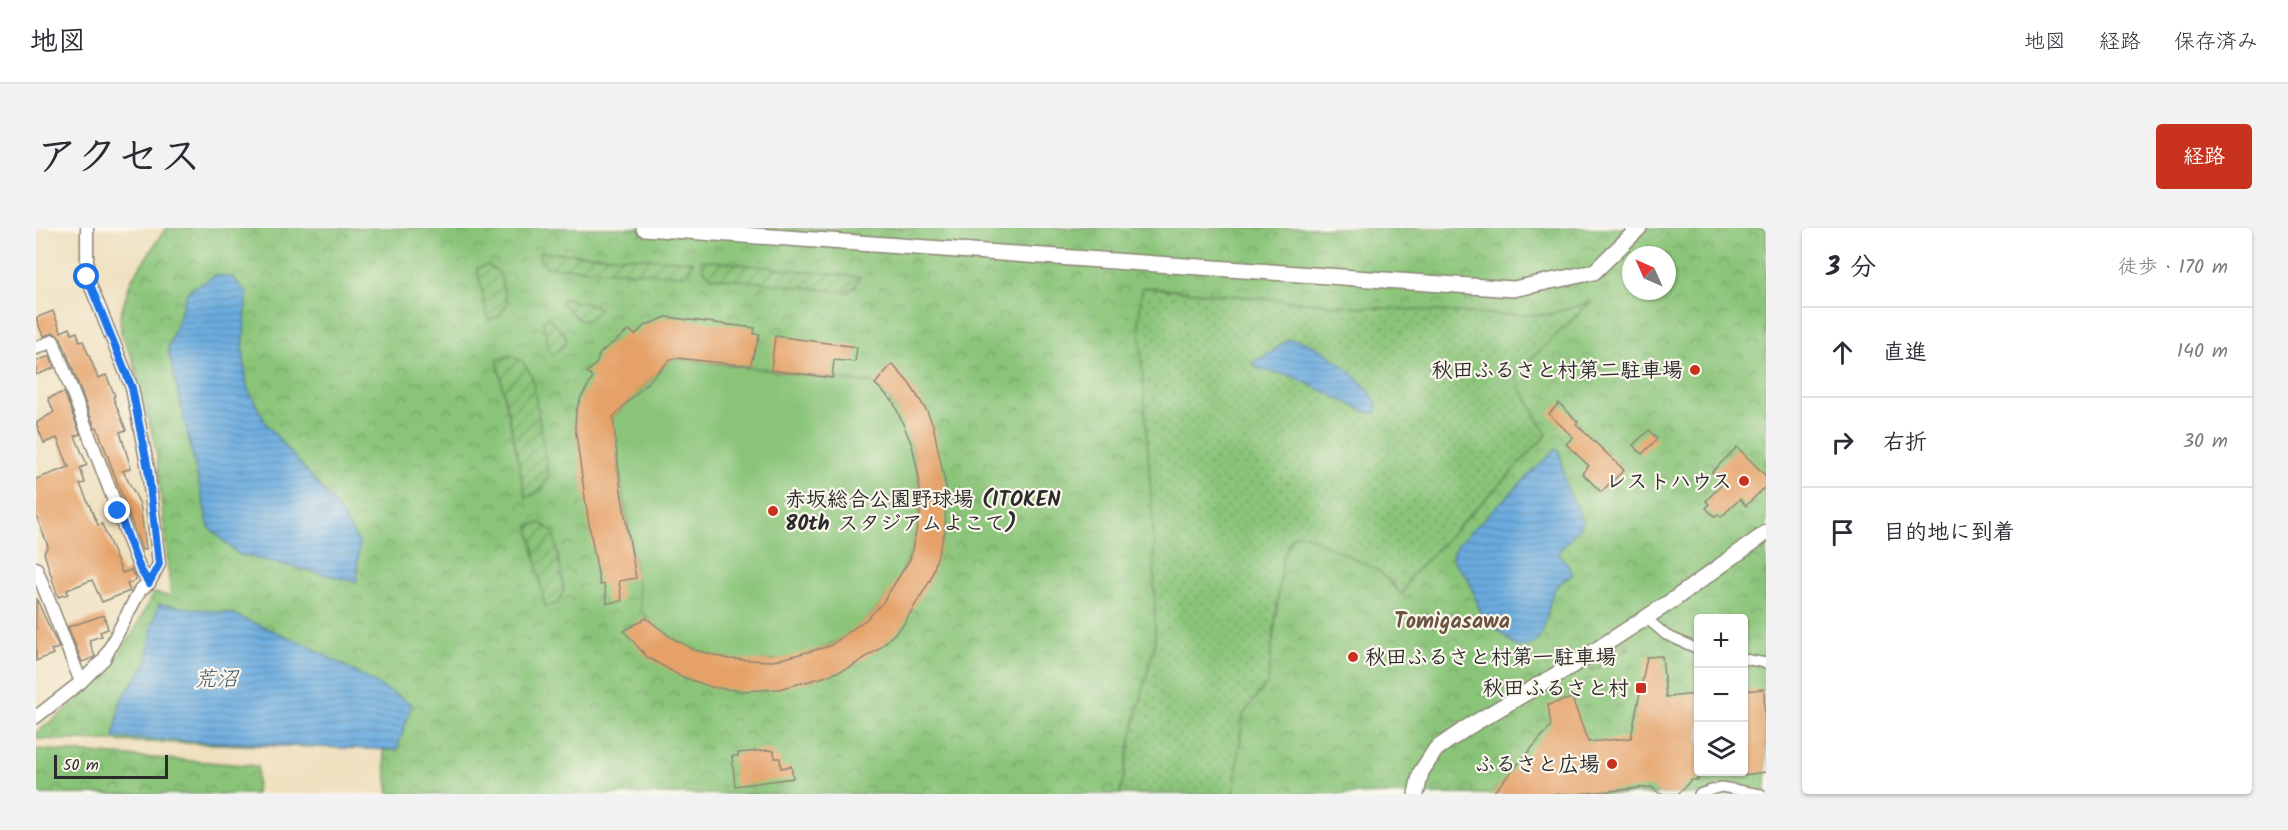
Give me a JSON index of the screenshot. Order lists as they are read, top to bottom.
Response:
{
  "districts": ["Tomigasawa"],
  "water": ["荒沼"],
  "places": {
    "other": [
      "秋田ふるさと村第二駐車場",
      "レストハウス",
      "赤坂総合公園野球場 (ITOKEN 80th スタジアムよこて)",
      "秋田ふるさと村第一駐車場",
      "ふるさと広場"
    ],
    "transit": ["秋田ふるさと村"]
  },
  "scale_bar": "50 m",
  "north": "top left",
  "page": {
    "header": "地図",
    "nav": ["地図", "経路", "保存済み"],
    "title": "アクセス",
    "buttons": "経路",
    "heading": ["3 分", "徒歩 · 170 m"],
    "list": [
      ["直進", "140 m"],
      ["右折", "30 m"],
      "目的地に到着"
    ],
    "map_buttons": ["+", "−"],
    "scale": "50 m"
  }
}
